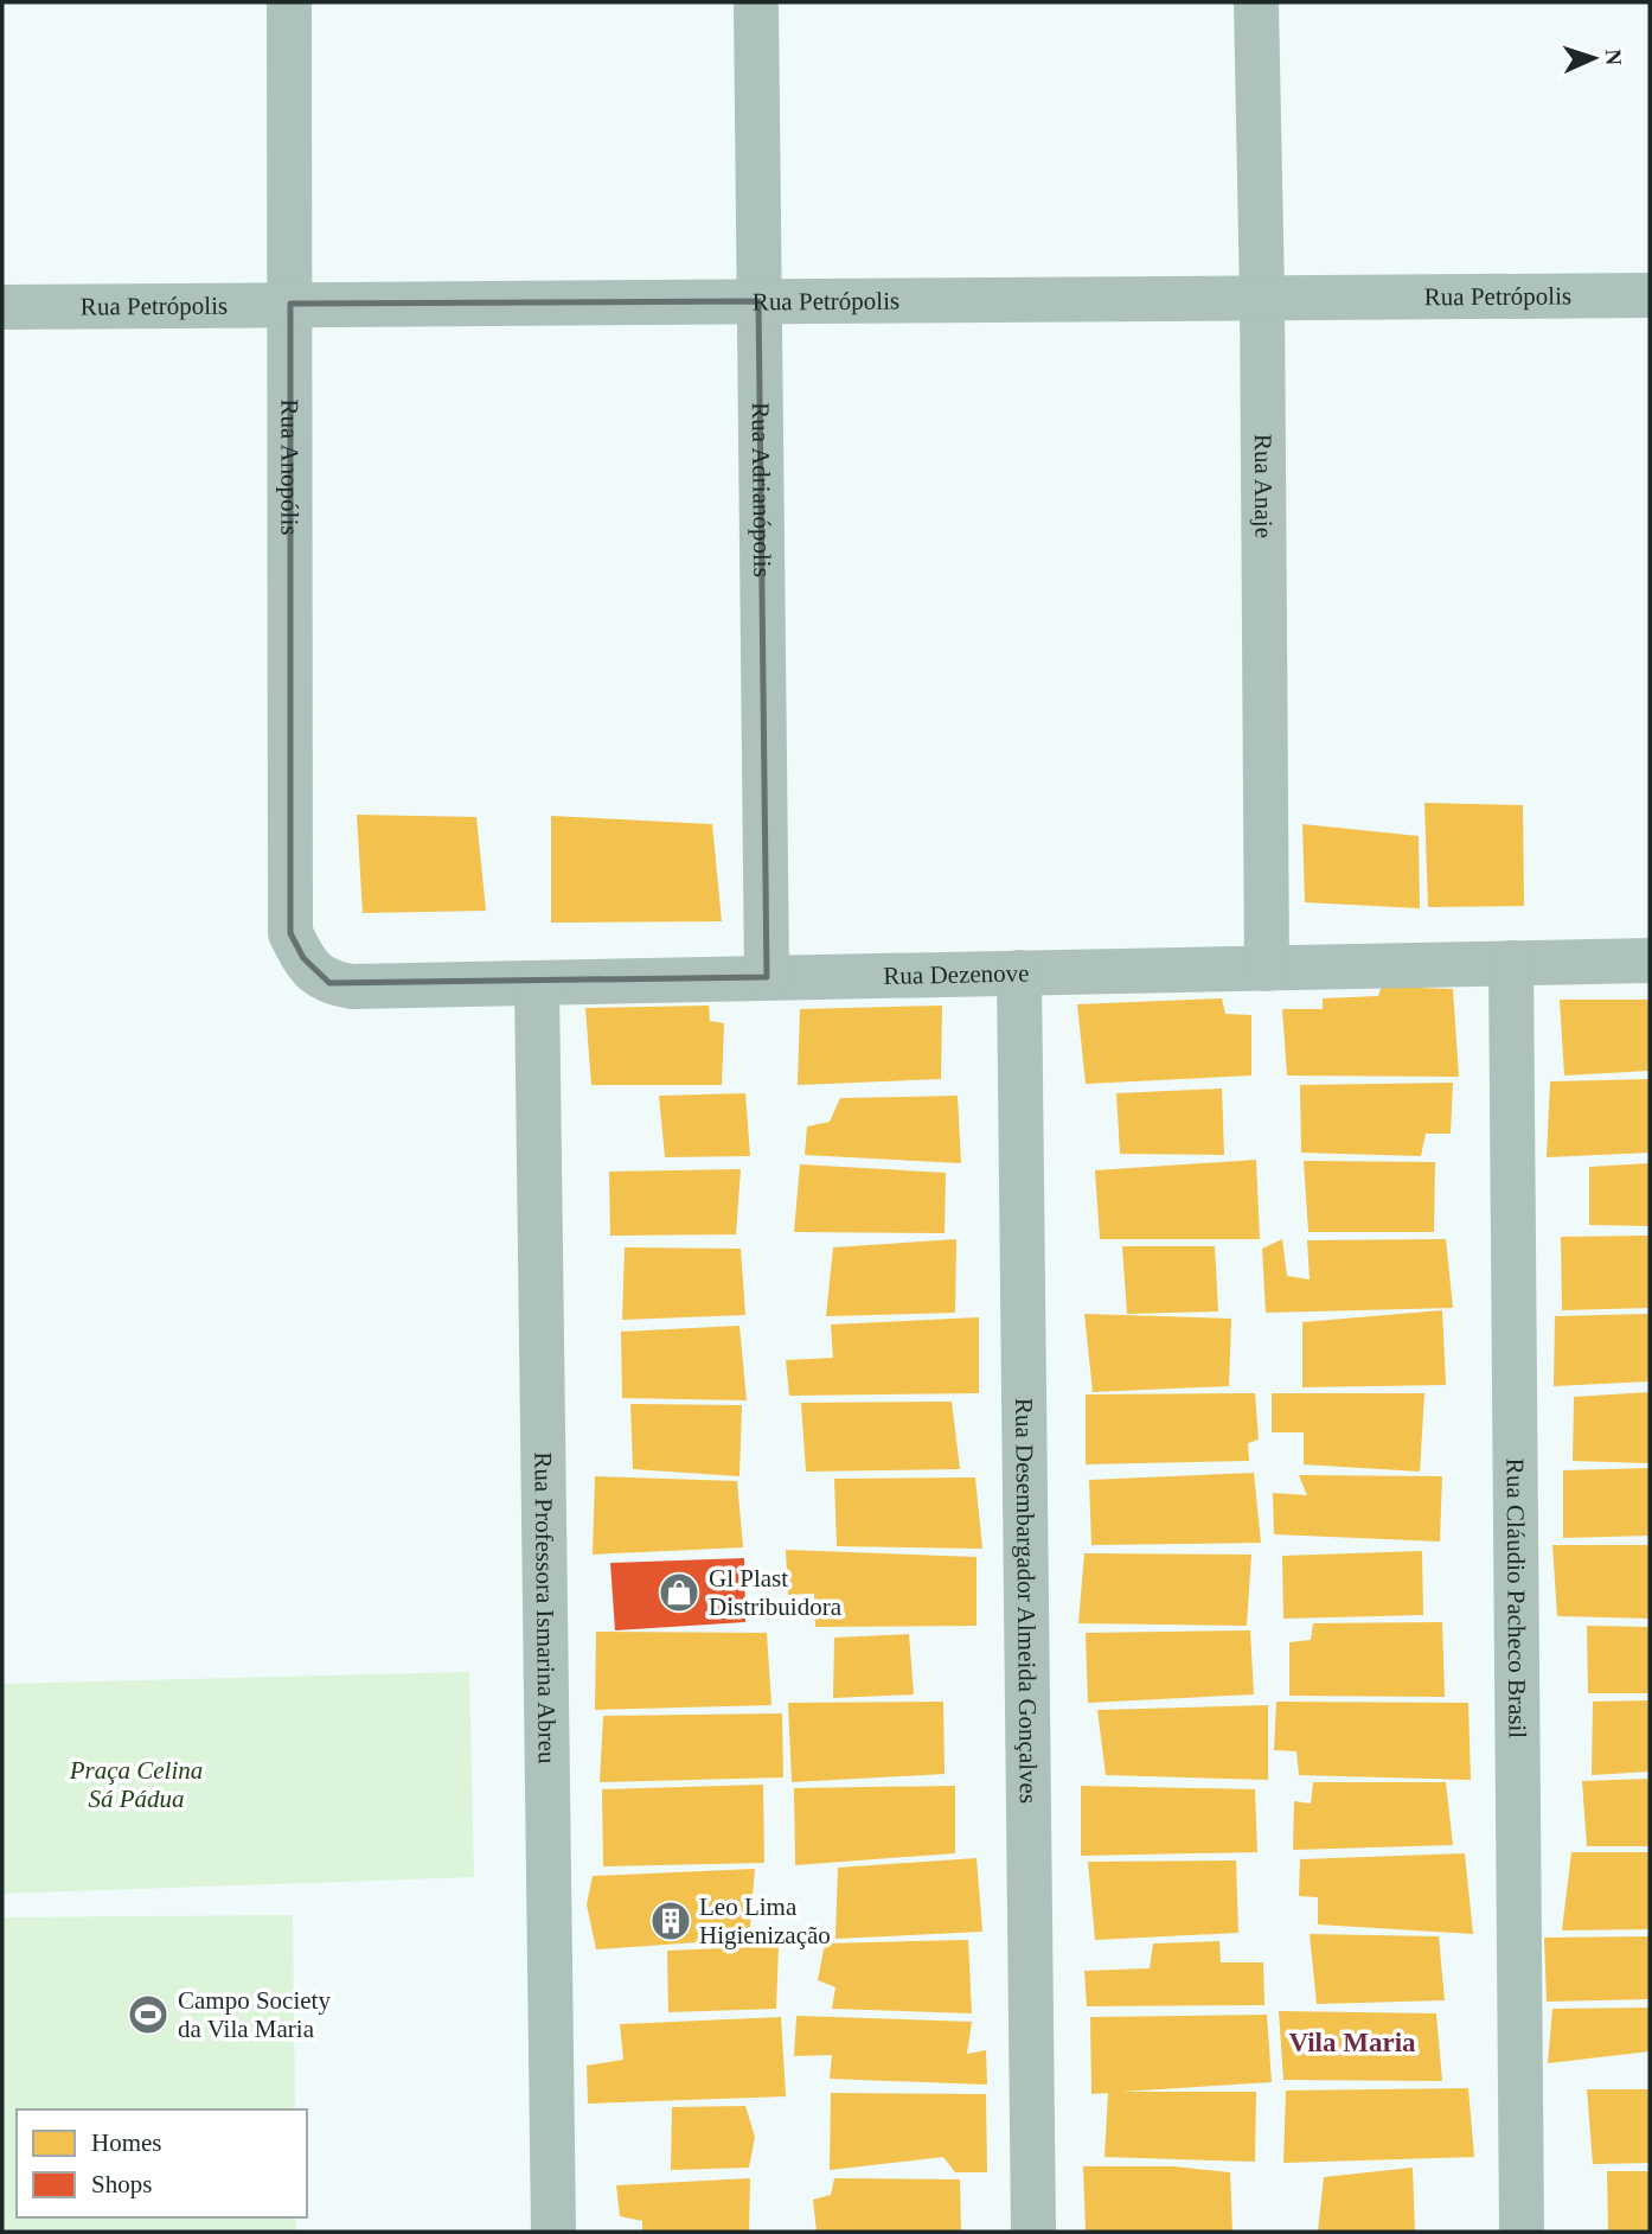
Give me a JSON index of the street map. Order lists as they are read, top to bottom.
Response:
{
  "streets": {
    "street": [
      "Rua Petrópolis",
      "Rua Anopólis",
      "Rua Anaje",
      "Rua Adrianópolis",
      "Rua Dezenove",
      "Rua Cláudio Pacheco Brasil",
      "Rua Desembargador Almeida Gonçalves",
      "Rua Professora Ismarina Abreu"
    ]
  },
  "crossings": [
    ["Rua Petrópolis", "Rua Anopólis"],
    ["Rua Petrópolis", "Rua Anaje"],
    ["Rua Petrópolis", "Rua Adrianópolis"],
    ["Rua Anopólis", "Rua Dezenove"],
    ["Rua Anaje", "Rua Dezenove"],
    ["Rua Adrianópolis", "Rua Dezenove"],
    ["Rua Dezenove", "Rua Cláudio Pacheco Brasil"],
    ["Rua Dezenove", "Rua Desembargador Almeida Gonçalves"],
    ["Rua Dezenove", "Rua Professora Ismarina Abreu"]
  ],
  "districts": ["Vila Maria"],
  "parks": ["Praça Celina Sá Pádua"],
  "places": {
    "shop": ["Gl Plast Distribuidora"],
    "building": ["Leo Lima Higienização"],
    "sports": ["Campo Society da Vila Maria"]
  },
  "legend": ["Homes", "Shops"],
  "north": "right"
}
